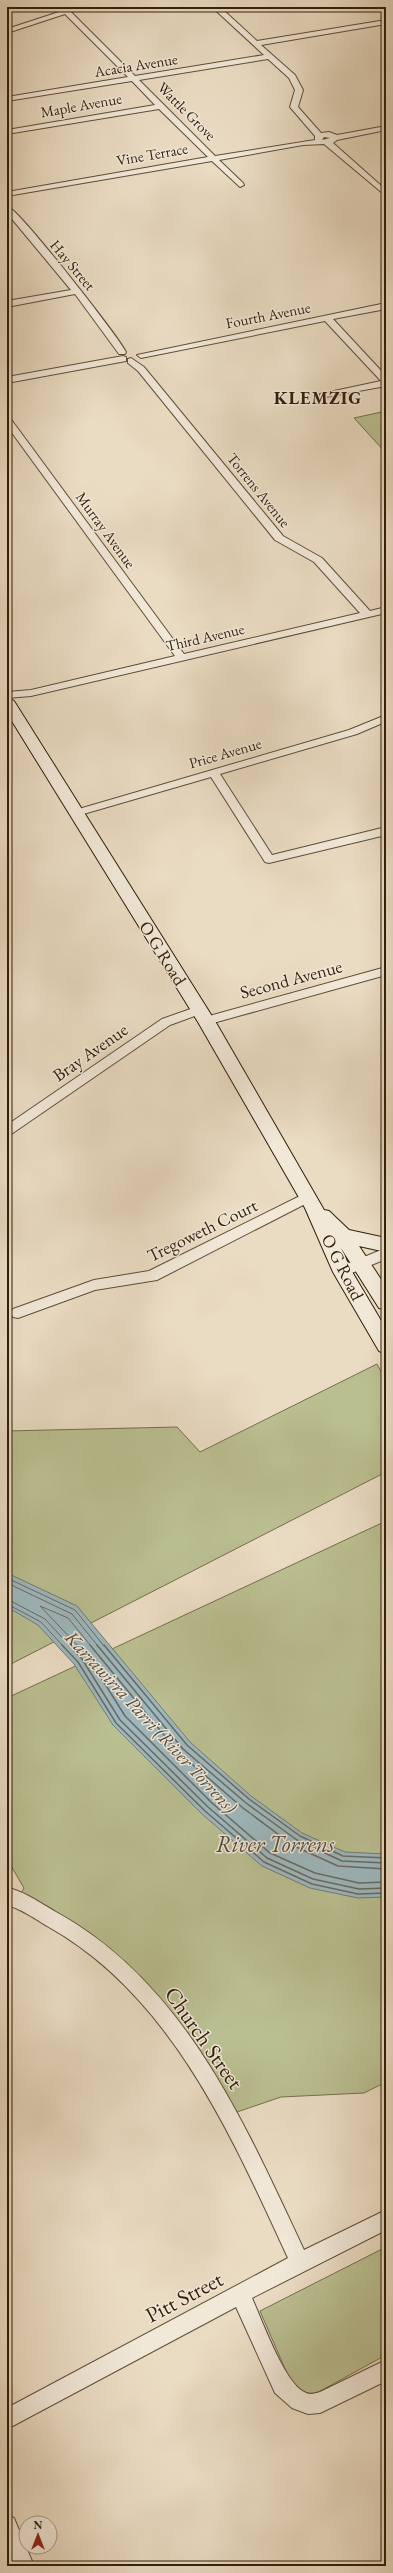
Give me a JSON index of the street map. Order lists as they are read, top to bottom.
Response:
{
  "streets": {
    "main road": ["O G Road"],
    "street": [
      "Acacia Avenue",
      "Maple Avenue",
      "Wattle Grove",
      "Vine Terrace",
      "Hay Street",
      "Fourth Avenue",
      "Torrens Avenue",
      "Murray Avenue",
      "Third Avenue",
      "Price Avenue",
      "Second Avenue",
      "Bray Avenue",
      "Tregoweth Court",
      "Church Street",
      "Pitt Street"
    ]
  },
  "crossings": [
    ["Acacia Avenue", "Wattle Grove"],
    ["Maple Avenue", "Wattle Grove"],
    ["Wattle Grove", "Vine Terrace"],
    ["Hay Street", "Fourth Avenue"],
    ["Hay Street", "Torrens Avenue"],
    ["Fourth Avenue", "Torrens Avenue"],
    ["Torrens Avenue", "Third Avenue"],
    ["Murray Avenue", "Third Avenue"],
    ["Third Avenue", "O G Road"],
    ["Price Avenue", "O G Road"],
    ["O G Road", "Second Avenue"],
    ["O G Road", "Bray Avenue"],
    ["O G Road", "Tregoweth Court"],
    ["Second Avenue", "Bray Avenue"],
    ["Church Street", "Pitt Street"]
  ],
  "districts": ["KLEMZIG"],
  "water": ["Karrawirra Parri (River Torrens)", "River Torrens"],
  "north": "top"
}
